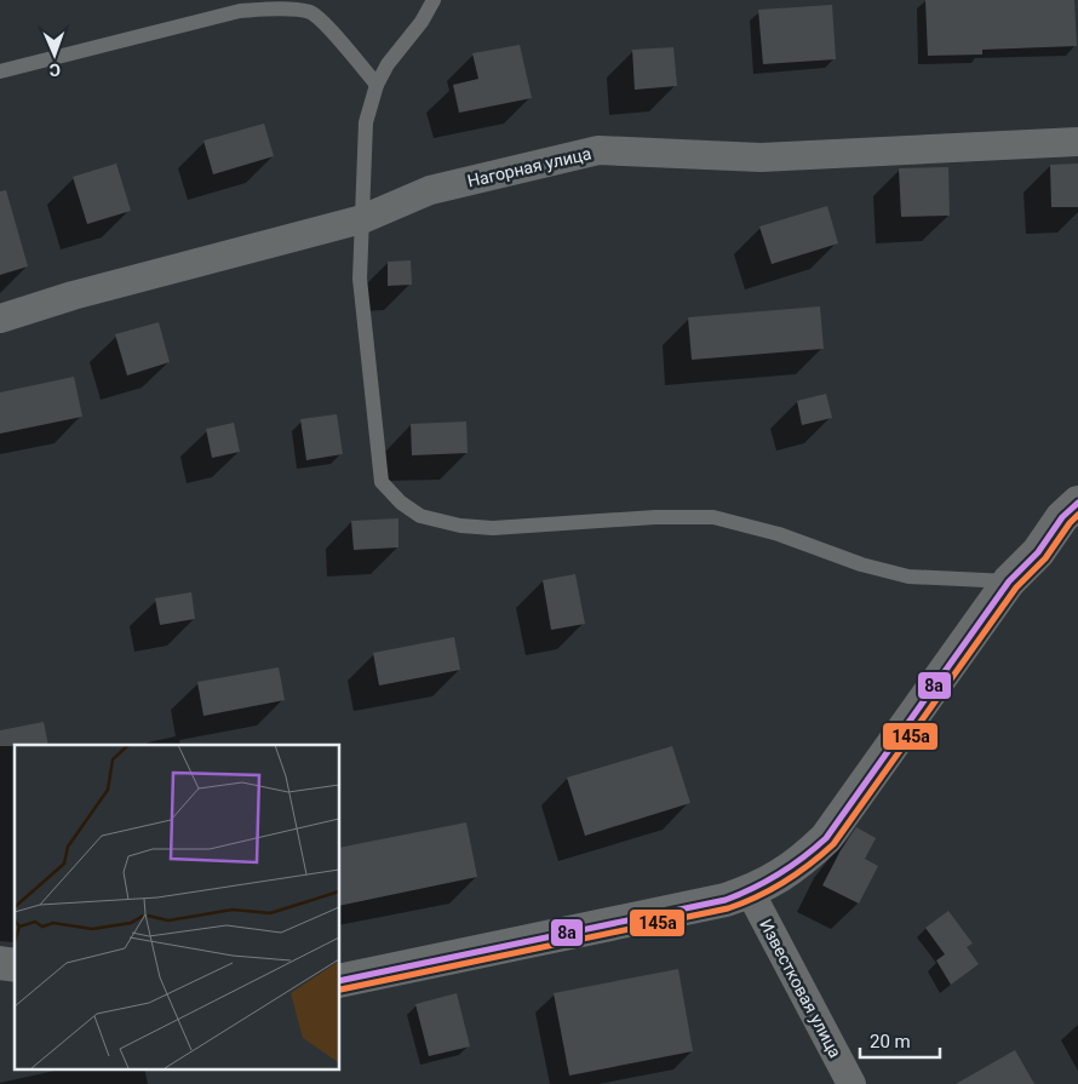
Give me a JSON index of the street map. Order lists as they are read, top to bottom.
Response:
{
  "streets": {
    "street": ["Нагорная улица", "Известковая улица"]
  },
  "lines": ["transit line 8а", "transit line 145а"],
  "scale_bar": "20 m",
  "north": "bottom"
}
